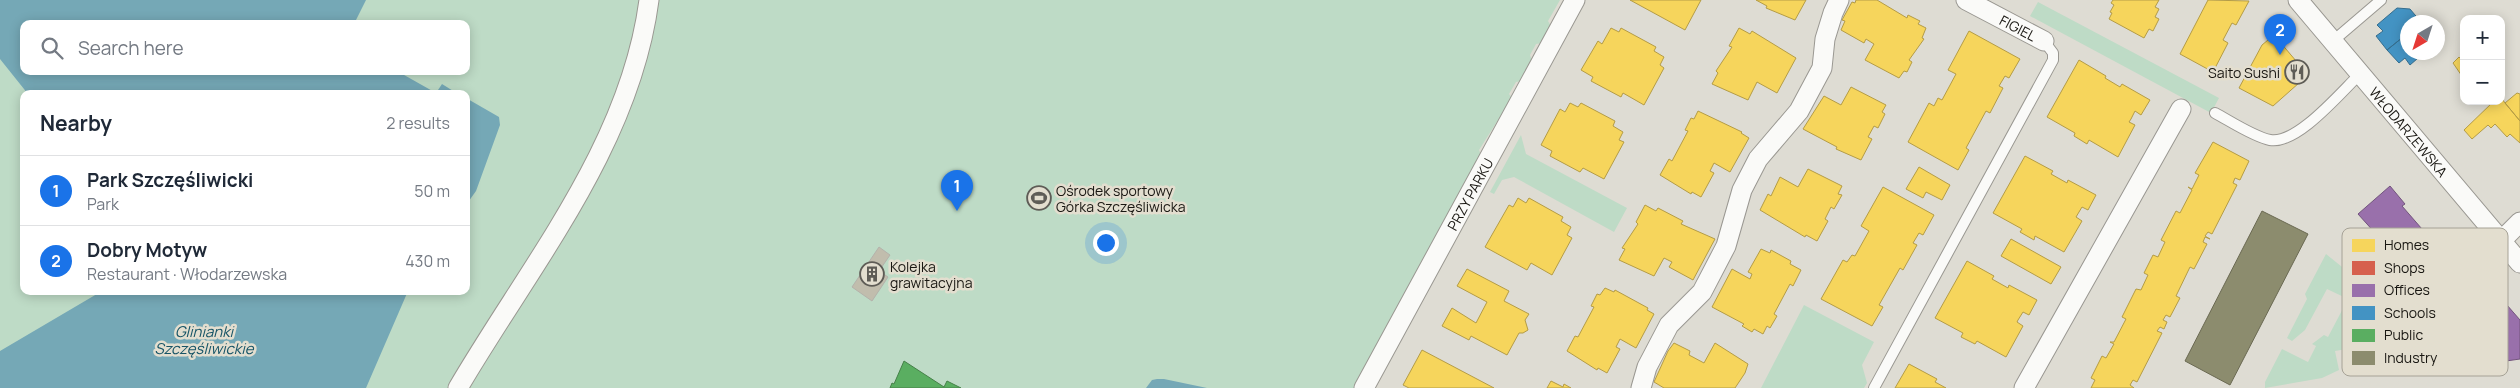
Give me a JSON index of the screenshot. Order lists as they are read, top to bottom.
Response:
{
  "streets": {
    "street": ["FIGIEL", "WŁODARZEWSKA", "PRZY PARKU"]
  },
  "water": ["Glinianki Szczęśliwickie"],
  "places": {
    "restaurant": ["Saito Sushi"],
    "sports": ["Ośrodek sportowy Górka Szczęśliwicka"],
    "building": ["Kolejka grawitacyjna"]
  },
  "legend": [
    "Homes",
    "Shops",
    "Offices",
    "Schools",
    "Public",
    "Industry"
  ],
  "north": "bottom left",
  "page": {
    "pins": ["2", "1"],
    "map_buttons": ["+", "−"],
    "search": "Search here",
    "heading": ["Nearby", "2 results"],
    "list": [
      {
        "mark": "1",
        "name": "Park Szczęśliwicki",
        "note": "Park",
        "value": "50 m"
      },
      {
        "mark": "2",
        "name": "Dobry Motyw",
        "note": "Restaurant · Włodarzewska",
        "value": "430 m"
      }
    ]
  }
}
